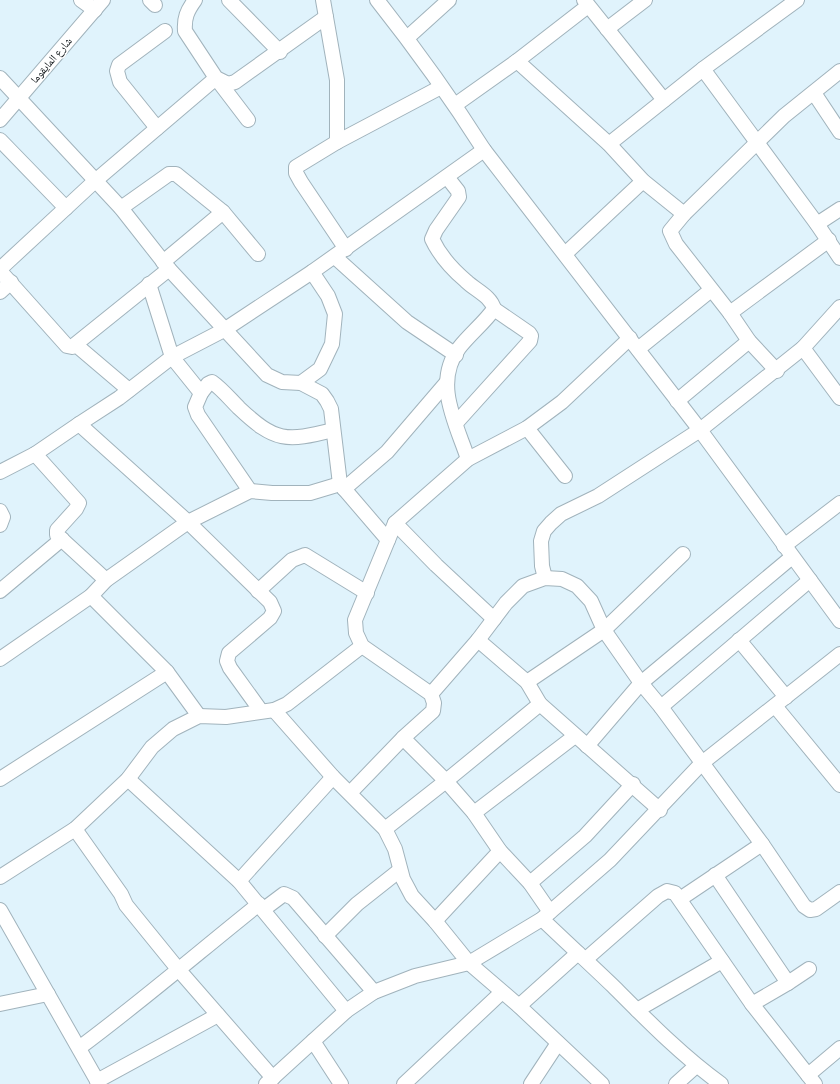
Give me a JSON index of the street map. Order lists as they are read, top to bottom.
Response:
{
  "streets": {
    "street": ["شارع المايقوما"]
  }
}
